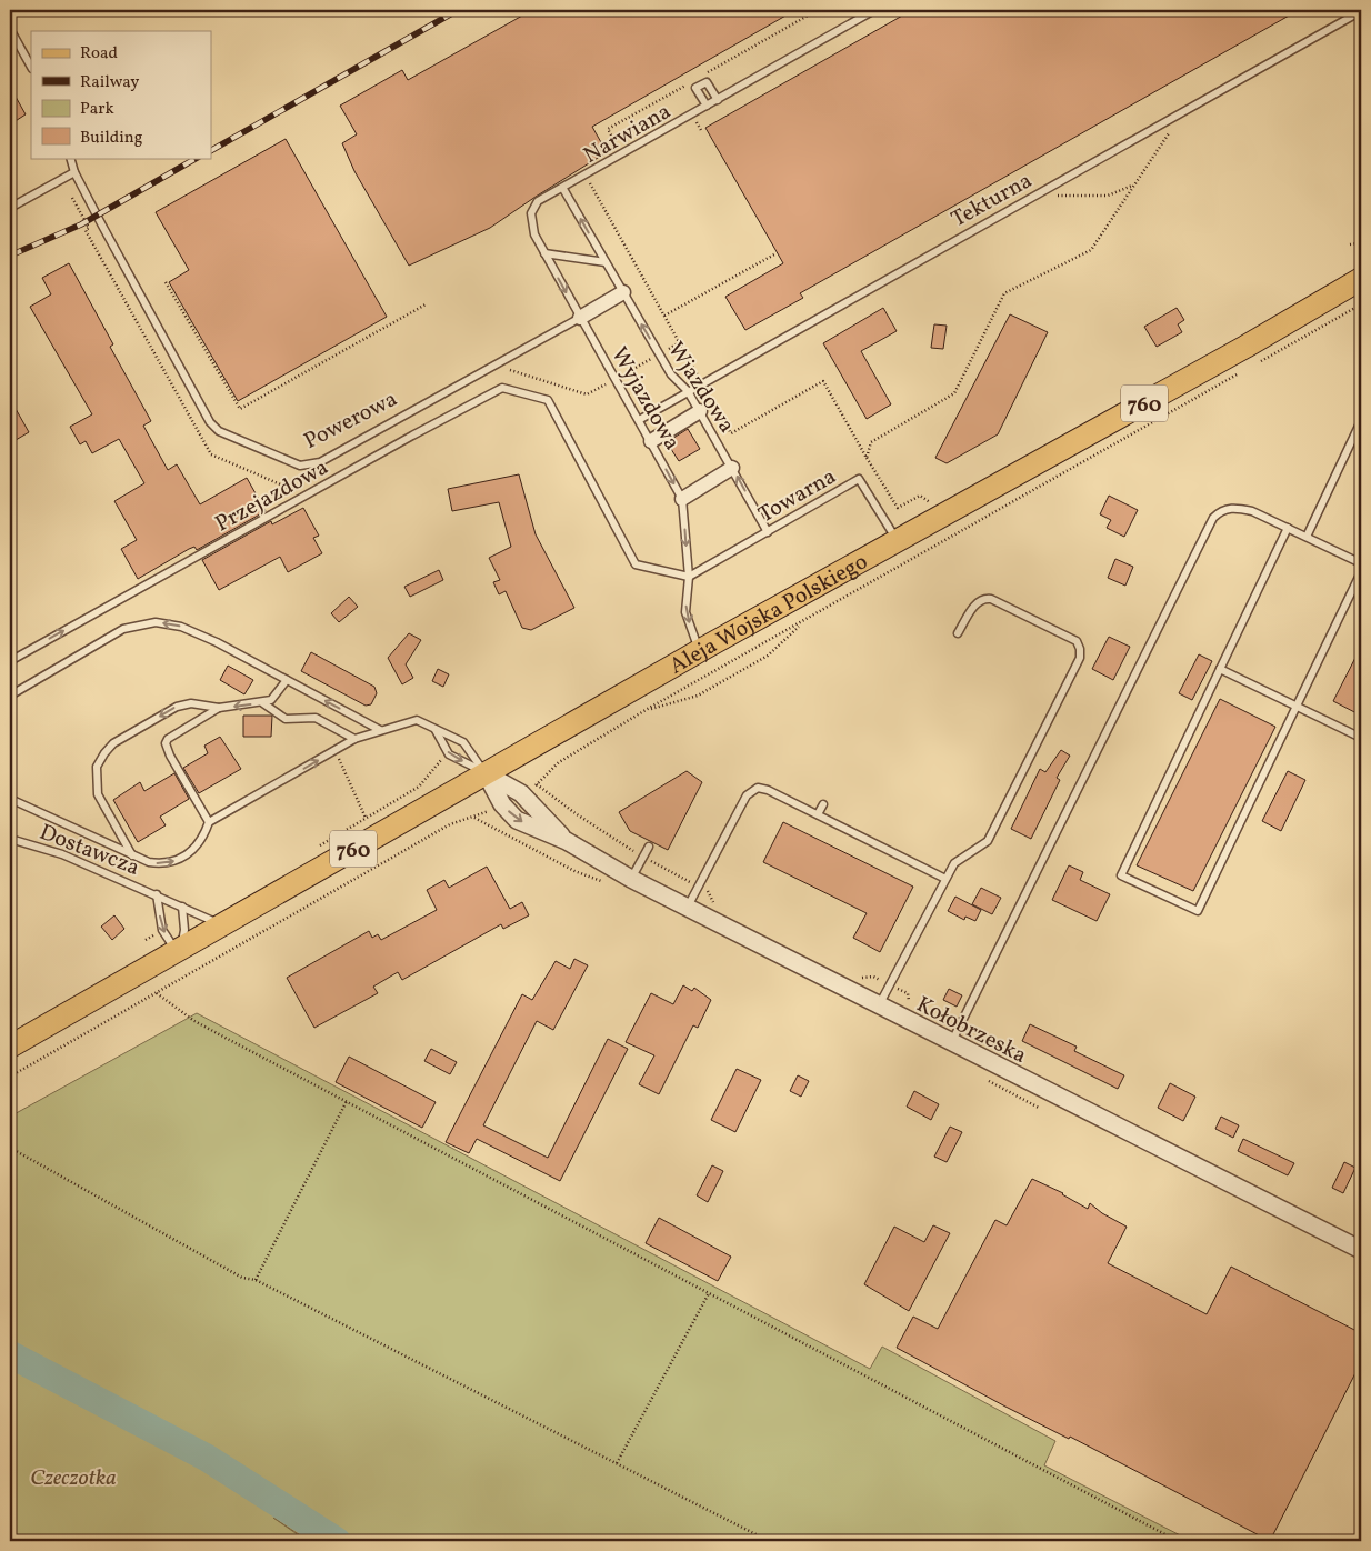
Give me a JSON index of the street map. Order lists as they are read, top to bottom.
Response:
{
  "streets": {
    "main road": ["760", "Aleja Wojska Polskiego"],
    "street": ["Powerowa", "Kołobrzeska"],
    "lane": [
      "Narwiana",
      "Tekturna",
      "Wjazdowa",
      "Wyjazdowa",
      "Przejazdowa",
      "Towarna",
      "Dostawcza"
    ]
  },
  "crossings": [
    ["Narwiana", "Wjazdowa"],
    ["Narwiana", "Wyjazdowa"],
    ["Tekturna", "Wjazdowa"],
    ["Tekturna", "Wyjazdowa"],
    ["Wjazdowa", "Wyjazdowa"],
    ["Wjazdowa", "Powerowa"],
    ["Wjazdowa", "Towarna"],
    ["Wyjazdowa", "Powerowa"],
    ["Wyjazdowa", "Przejazdowa"],
    ["Wyjazdowa", "Towarna"],
    ["Wyjazdowa", "Aleja Wojska Polskiego"],
    ["760", "Aleja Wojska Polskiego"],
    ["760", "Dostawcza"],
    ["Przejazdowa", "Towarna"],
    ["Towarna", "Aleja Wojska Polskiego"],
    ["Aleja Wojska Polskiego", "Dostawcza"],
    ["Aleja Wojska Polskiego", "Kołobrzeska"]
  ],
  "one_way": ["Wjazdowa", "Wyjazdowa", "Przejazdowa"],
  "parks": ["Czeczotka"],
  "legend": [
    "Road",
    "Railway",
    "Park",
    "Building"
  ]
}
